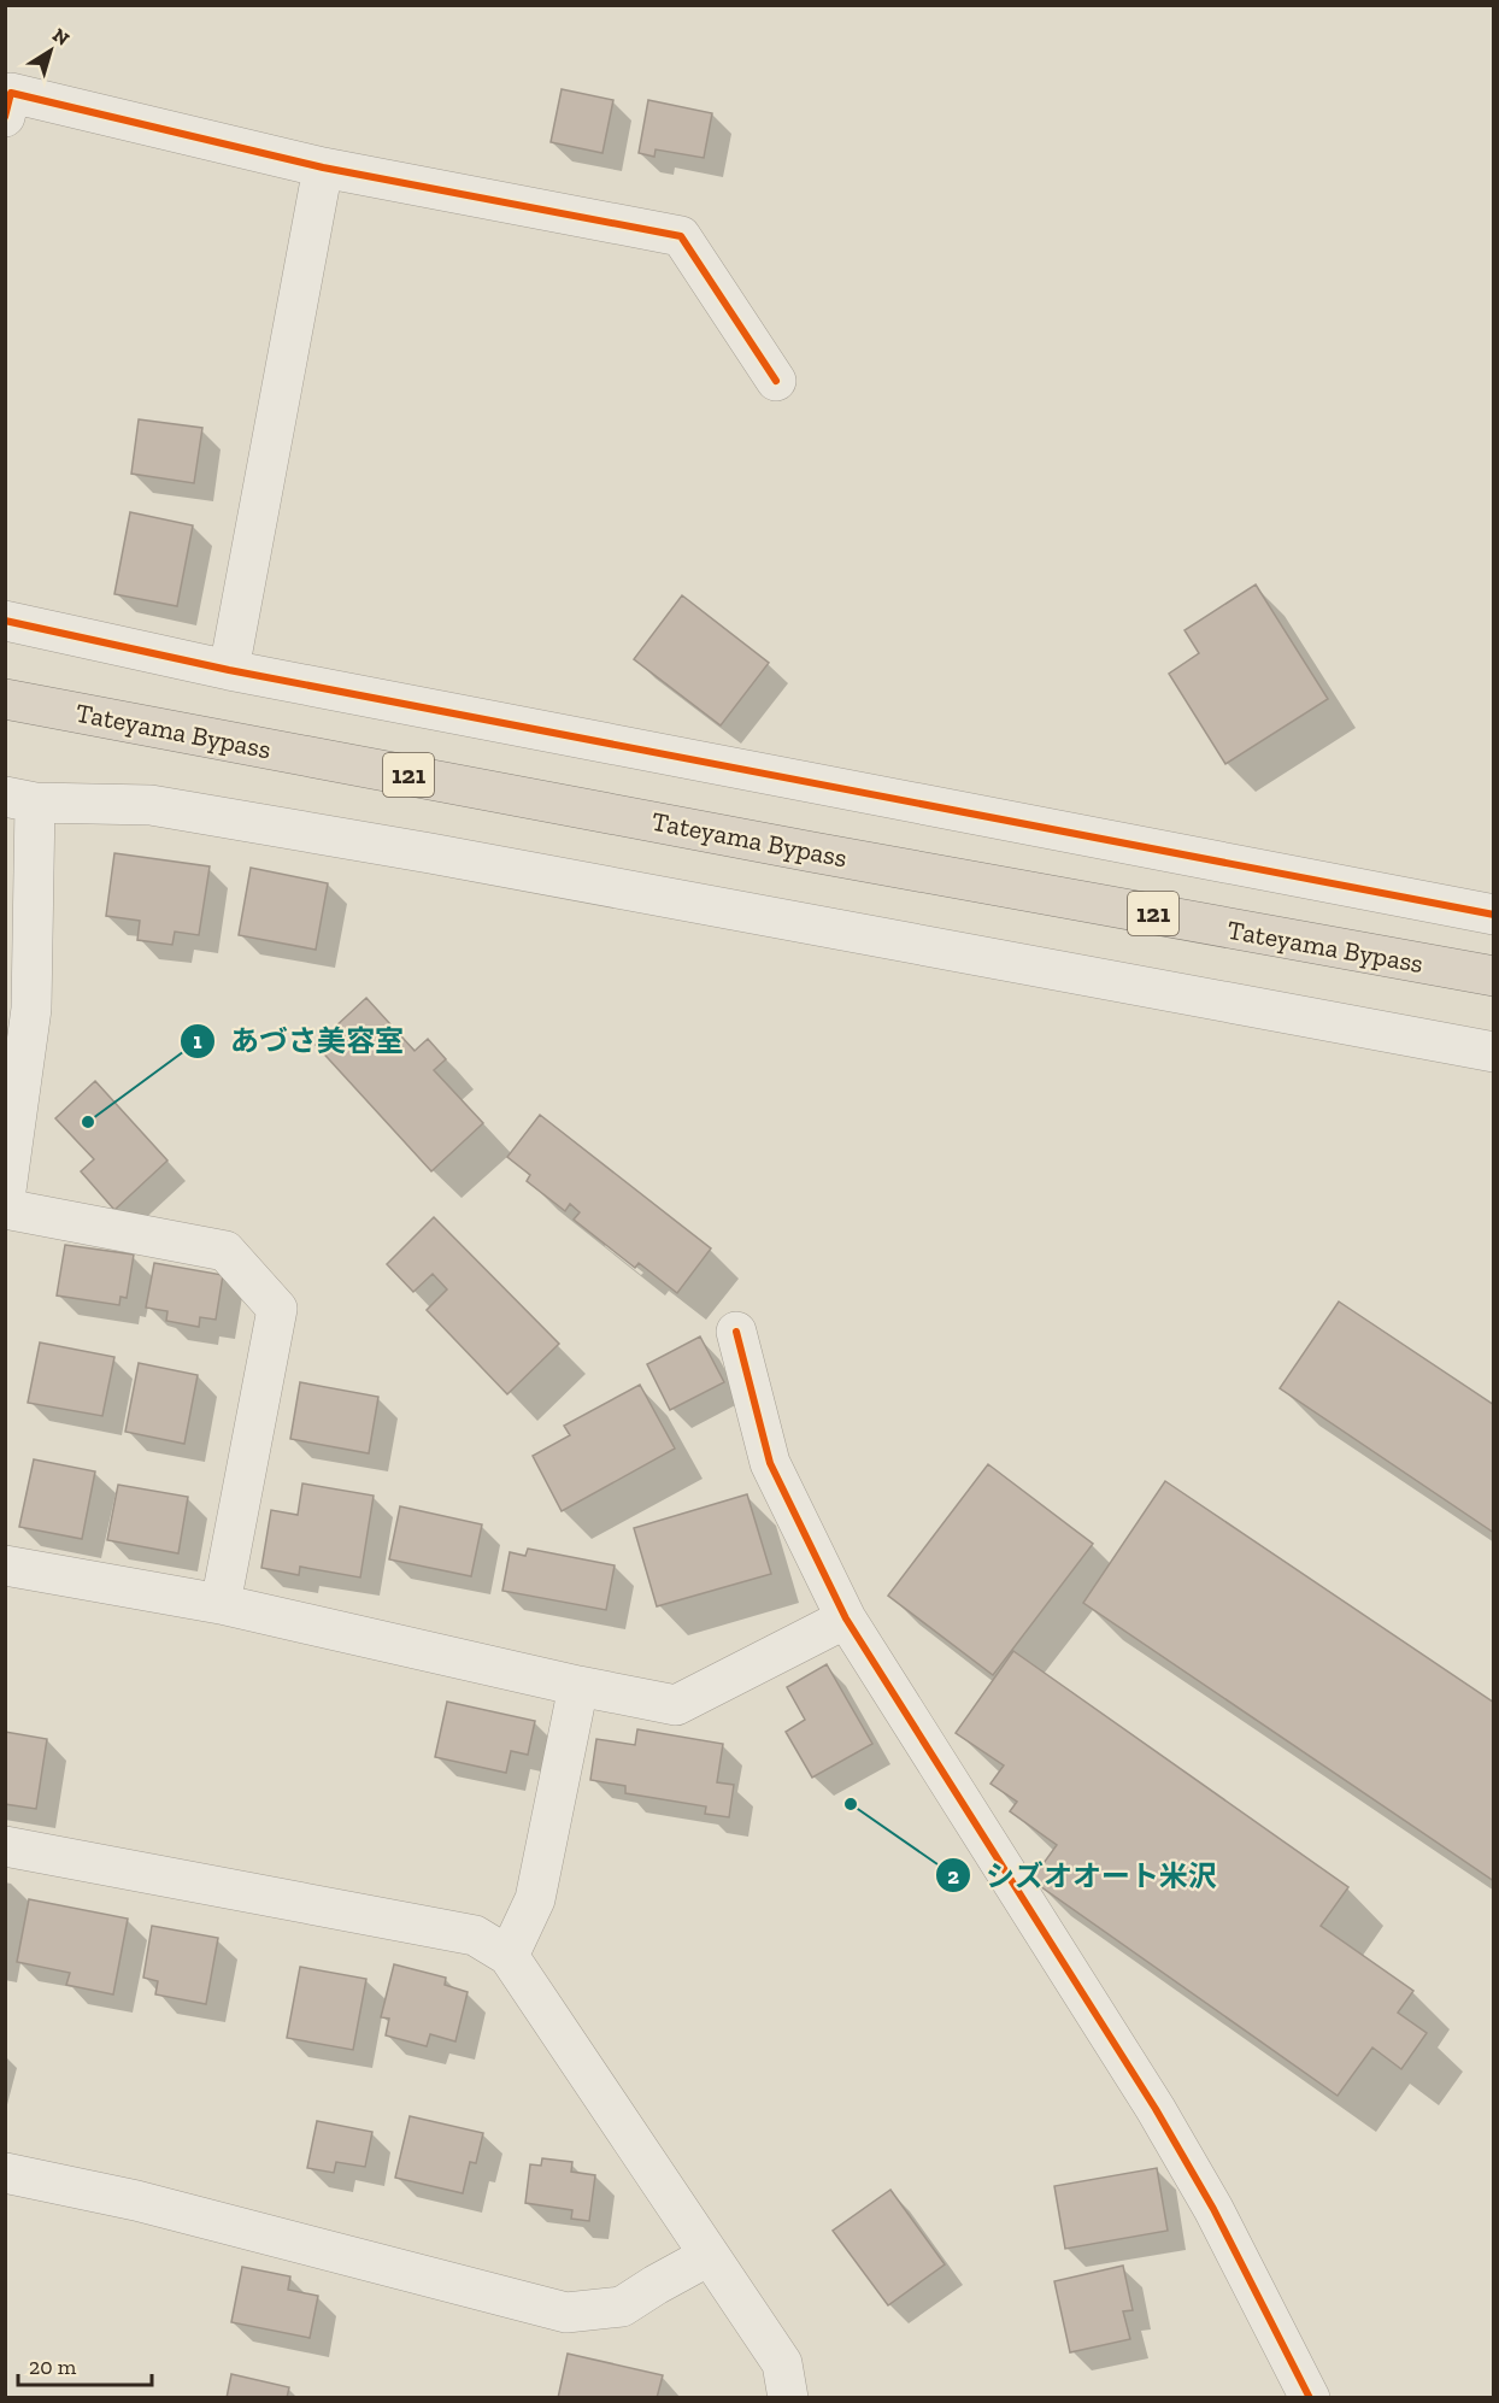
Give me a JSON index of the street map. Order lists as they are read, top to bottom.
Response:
{
  "streets": {
    "highway": ["Tateyama Bypass", "121"]
  },
  "places": ["あづさ美容室", "シズオオート米沢"],
  "scale_bar": "20 m",
  "north": "top right"
}
